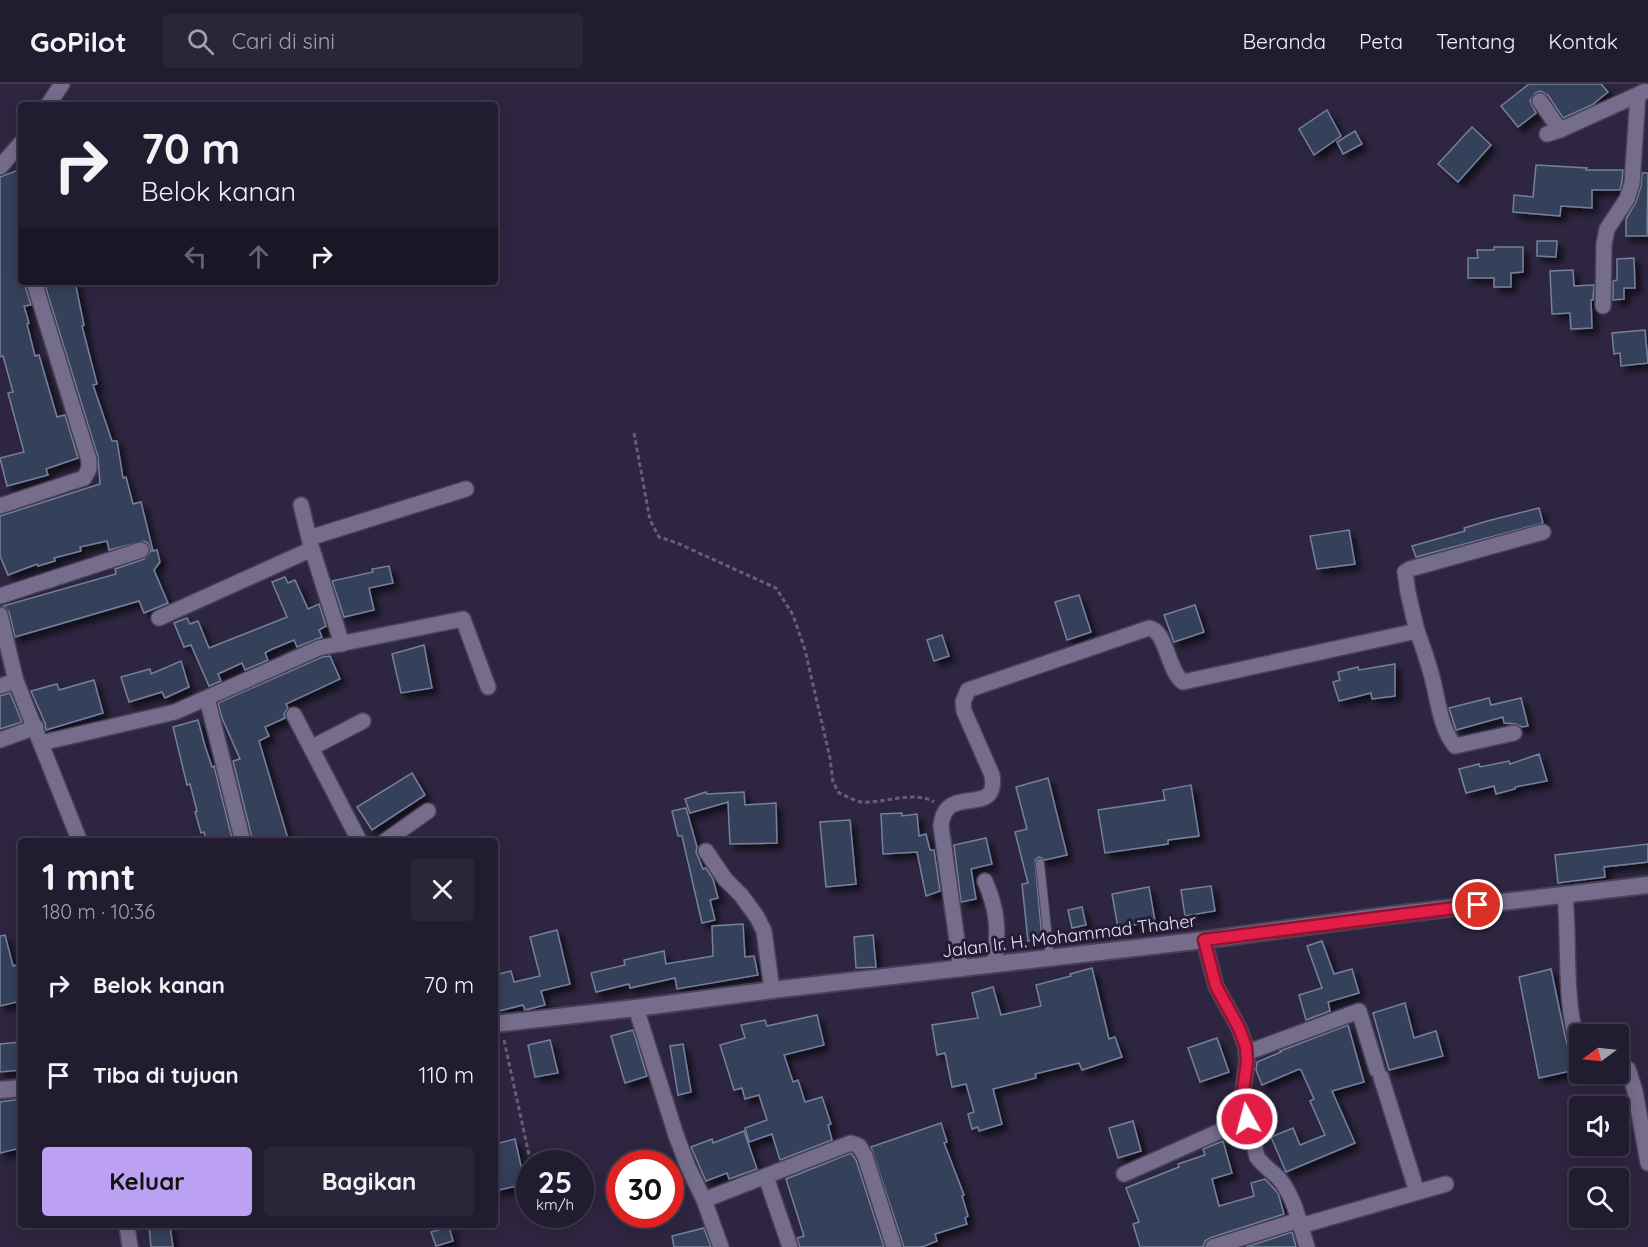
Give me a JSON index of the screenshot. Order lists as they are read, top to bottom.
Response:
{
  "streets": {
    "main road": ["Jalan Ir. H. Mohammad Thaher"]
  },
  "north": "left",
  "page": {
    "header": "GoPilot",
    "search": "Cari di sini",
    "nav": [
      "Beranda",
      "Peta",
      "Tentang",
      "Kontak"
    ],
    "turn": ["70 m", "Belok kanan"],
    "heading": ["1 mnt", "180 m · 10:36"],
    "list": [
      {
        "name": "Belok kanan",
        "value": "70 m"
      },
      {
        "name": "Tiba di tujuan",
        "value": "110 m"
      }
    ],
    "buttons": ["Keluar", "Bagikan"],
    "speed": "25 km/h",
    "limit": "30"
  }
}
